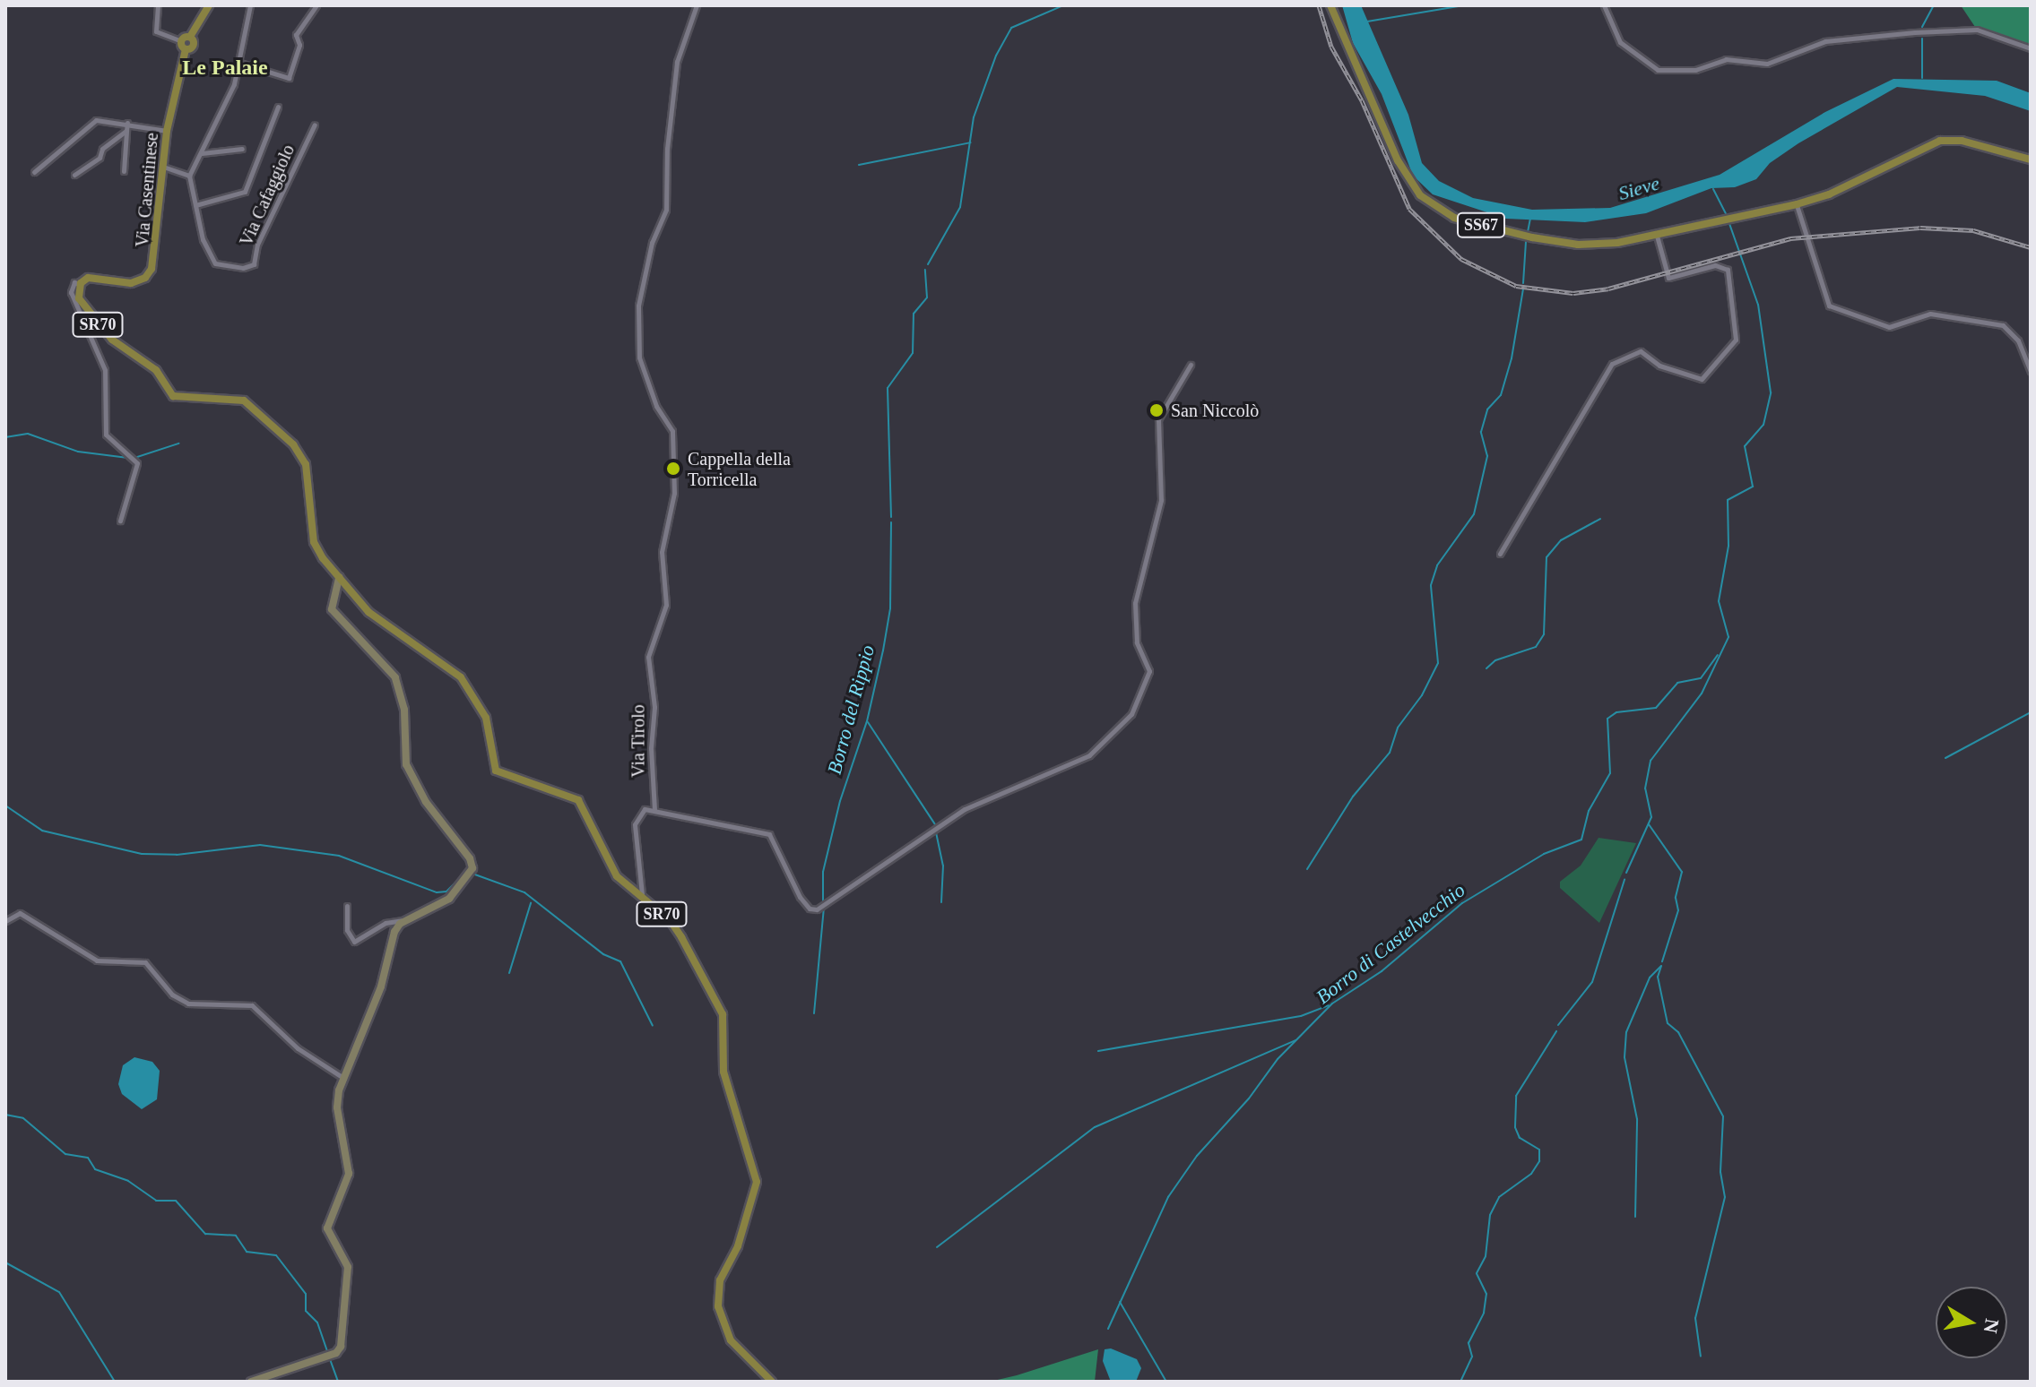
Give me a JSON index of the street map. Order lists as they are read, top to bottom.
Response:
{
  "streets": {
    "main road": ["Via Casentinese", "SS67", "SR70"],
    "street": ["Via Cafaggiolo", "Via Tirolo"]
  },
  "crossings": [
    ["Via Casentinese", "SR70"]
  ],
  "districts": ["Le Palaie"],
  "water": ["Sieve", "Borro del Rippio", "Borro di Castelvecchio"],
  "places": ["San Niccolò", "Cappella della Torricella"],
  "north": "right"
}
